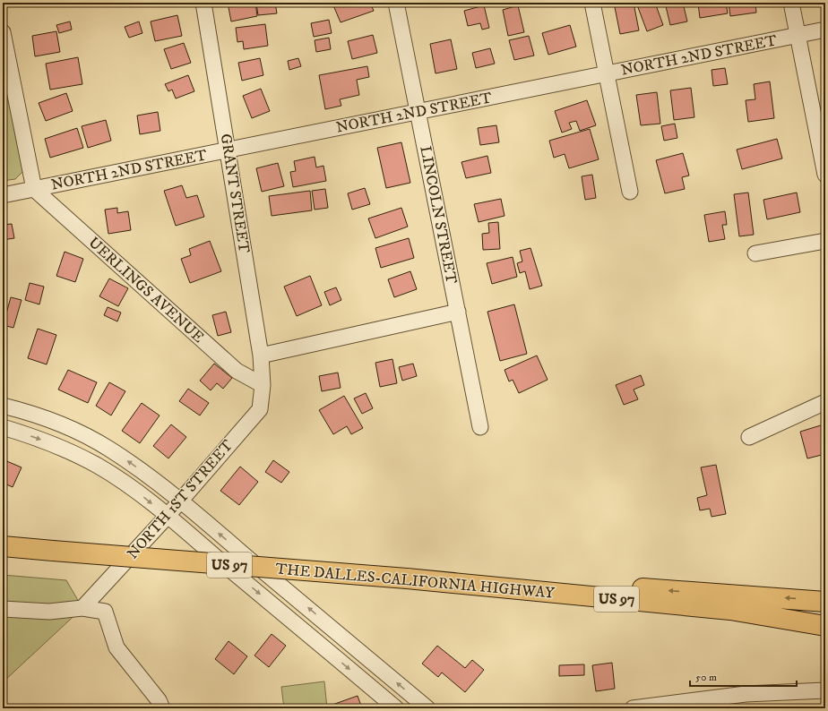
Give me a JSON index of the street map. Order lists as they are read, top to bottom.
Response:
{
  "streets": {
    "highway": ["US 97", "THE DALLES-CALIFORNIA HIGHWAY"],
    "street": [
      "NORTH 2ND STREET",
      "GRANT STREET",
      "LINCOLN STREET",
      "UERLINGS AVENUE",
      "NORTH 1ST STREET"
    ]
  },
  "crossings": [
    ["NORTH 2ND STREET", "GRANT STREET"],
    ["NORTH 2ND STREET", "LINCOLN STREET"],
    ["NORTH 2ND STREET", "UERLINGS AVENUE"],
    ["GRANT STREET", "UERLINGS AVENUE"],
    ["GRANT STREET", "NORTH 1ST STREET"],
    ["UERLINGS AVENUE", "NORTH 1ST STREET"]
  ],
  "scale_bar": "50 m"
}
